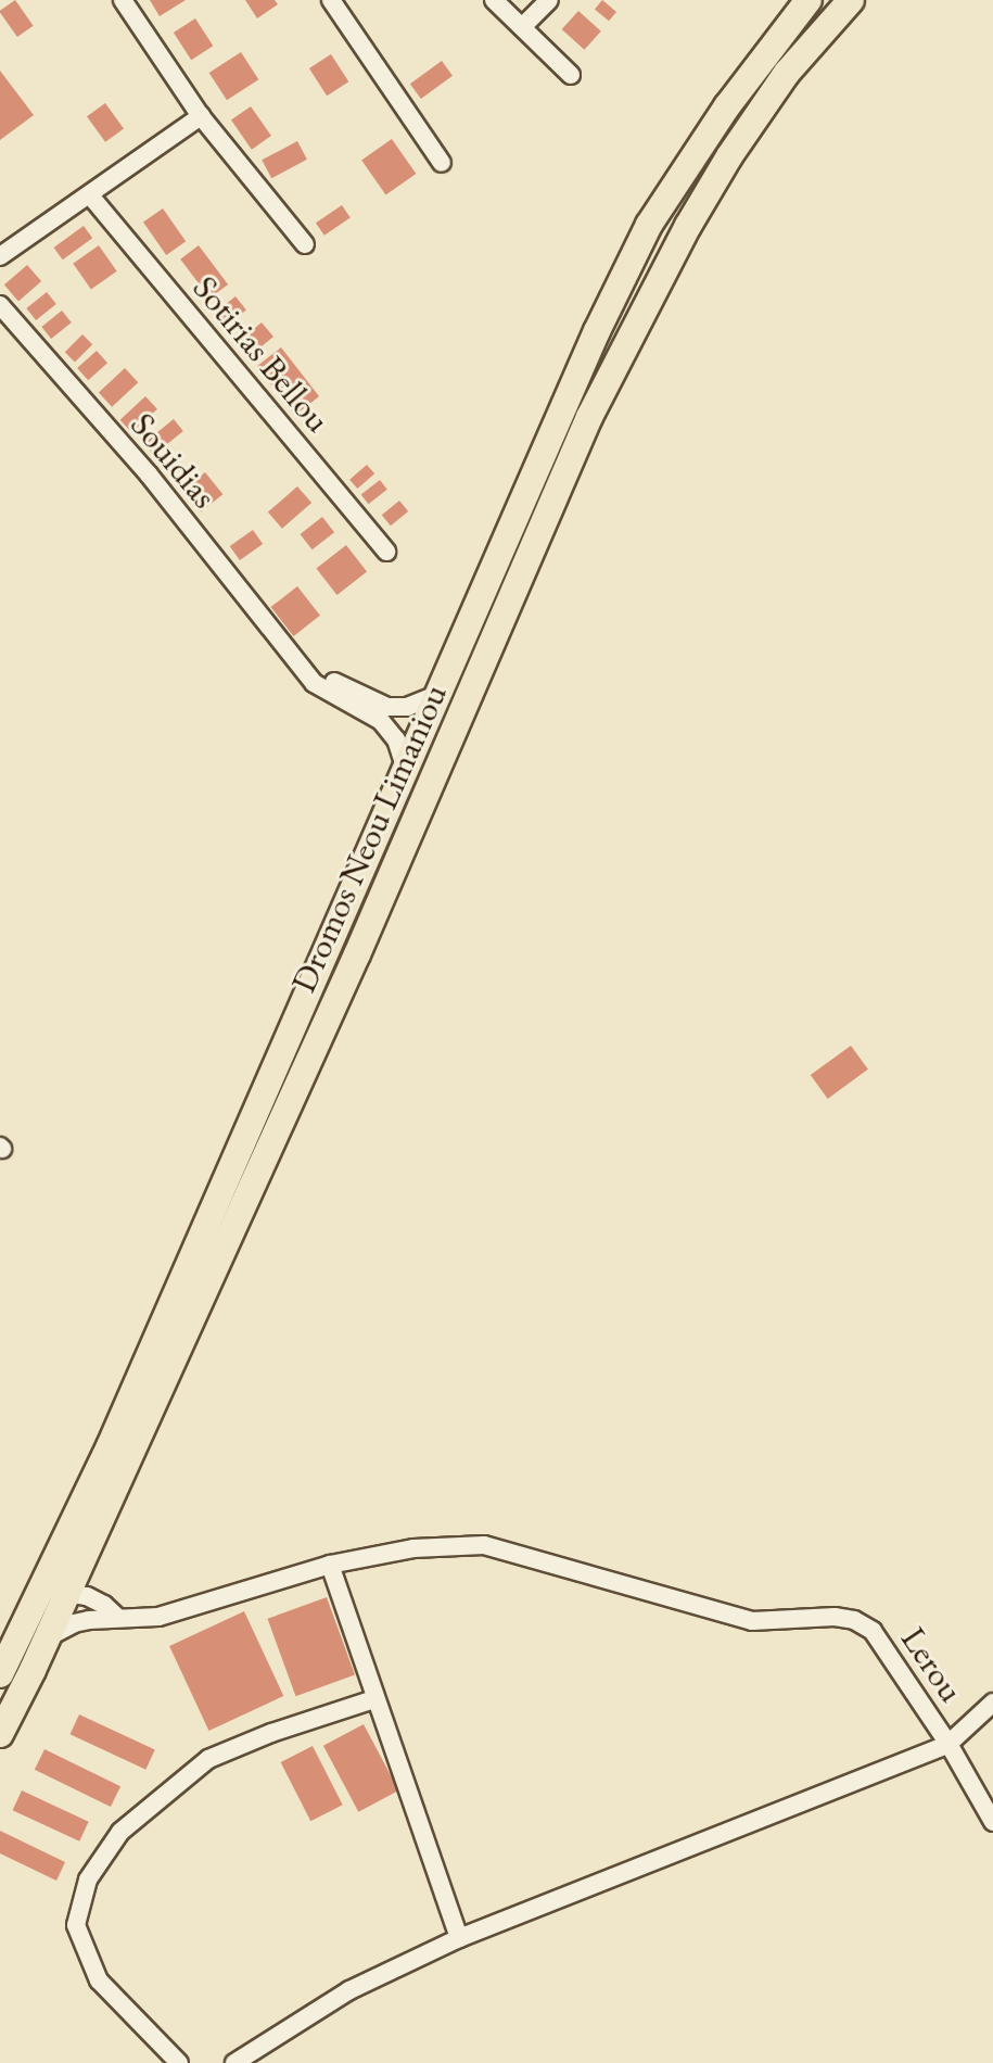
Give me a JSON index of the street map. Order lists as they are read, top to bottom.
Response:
{
  "streets": {
    "main road": ["Dromos Neou Limaniou"],
    "street": ["Sotirias Bellou", "Souidias", "Lerou"]
  },
  "crossings": [
    ["Souidias", "Dromos Neou Limaniou"]
  ]
}
